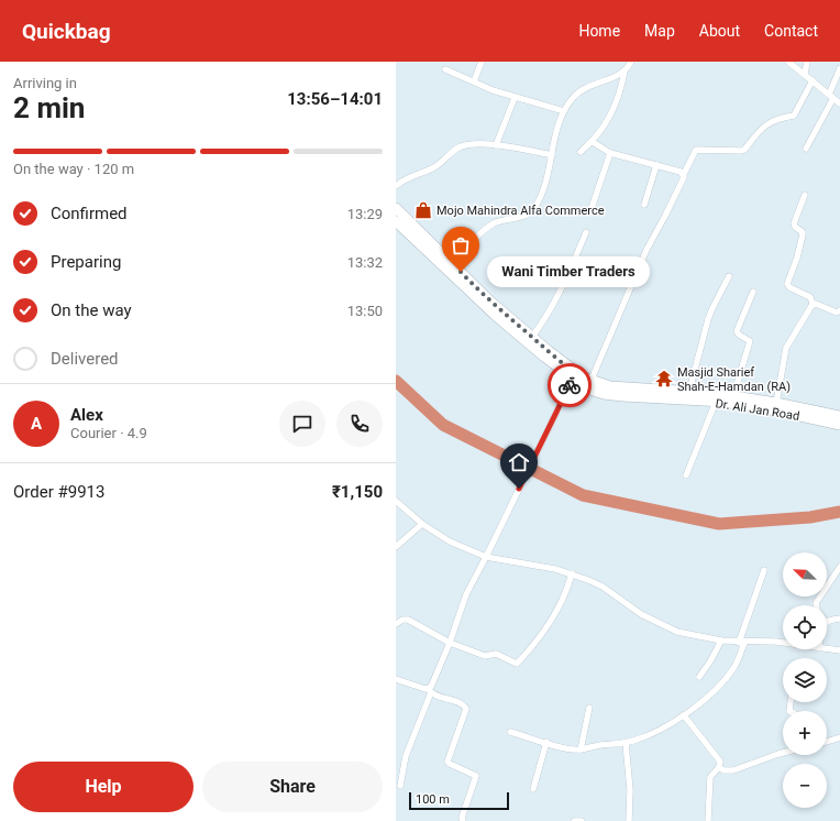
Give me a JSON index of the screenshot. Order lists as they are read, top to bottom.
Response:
{
  "streets": {
    "main road": ["Dr. Ali Jan Road"]
  },
  "places": {
    "shop": ["Mojo Mahindra Alfa Commerce"],
    "other": ["Wani Timber Traders"],
    "temple": ["Masjid Sharief Shah-E-Hamdan (RA)"]
  },
  "scale_bar": "100 m",
  "north": "top left",
  "page": {
    "header": "Quickbag",
    "nav": [
      "Home",
      "Map",
      "About",
      "Contact"
    ],
    "heading": ["2 min", "Arriving in", "13:56–14:01"],
    "panel": [
      "Alex",
      "Courier · 4.9",
      "Order #9913",
      "₹1,150"
    ],
    "bar": "On the way · 120 m",
    "list": [
      ["Confirmed", "13:29"],
      ["Preparing", "13:32"],
      ["On the way", "13:50"],
      "Delivered"
    ],
    "bubble": "Wani Timber Traders",
    "round": "A",
    "map_buttons": ["+", "−"],
    "buttons": ["Help", "Share"],
    "scale": "100 m"
  }
}
